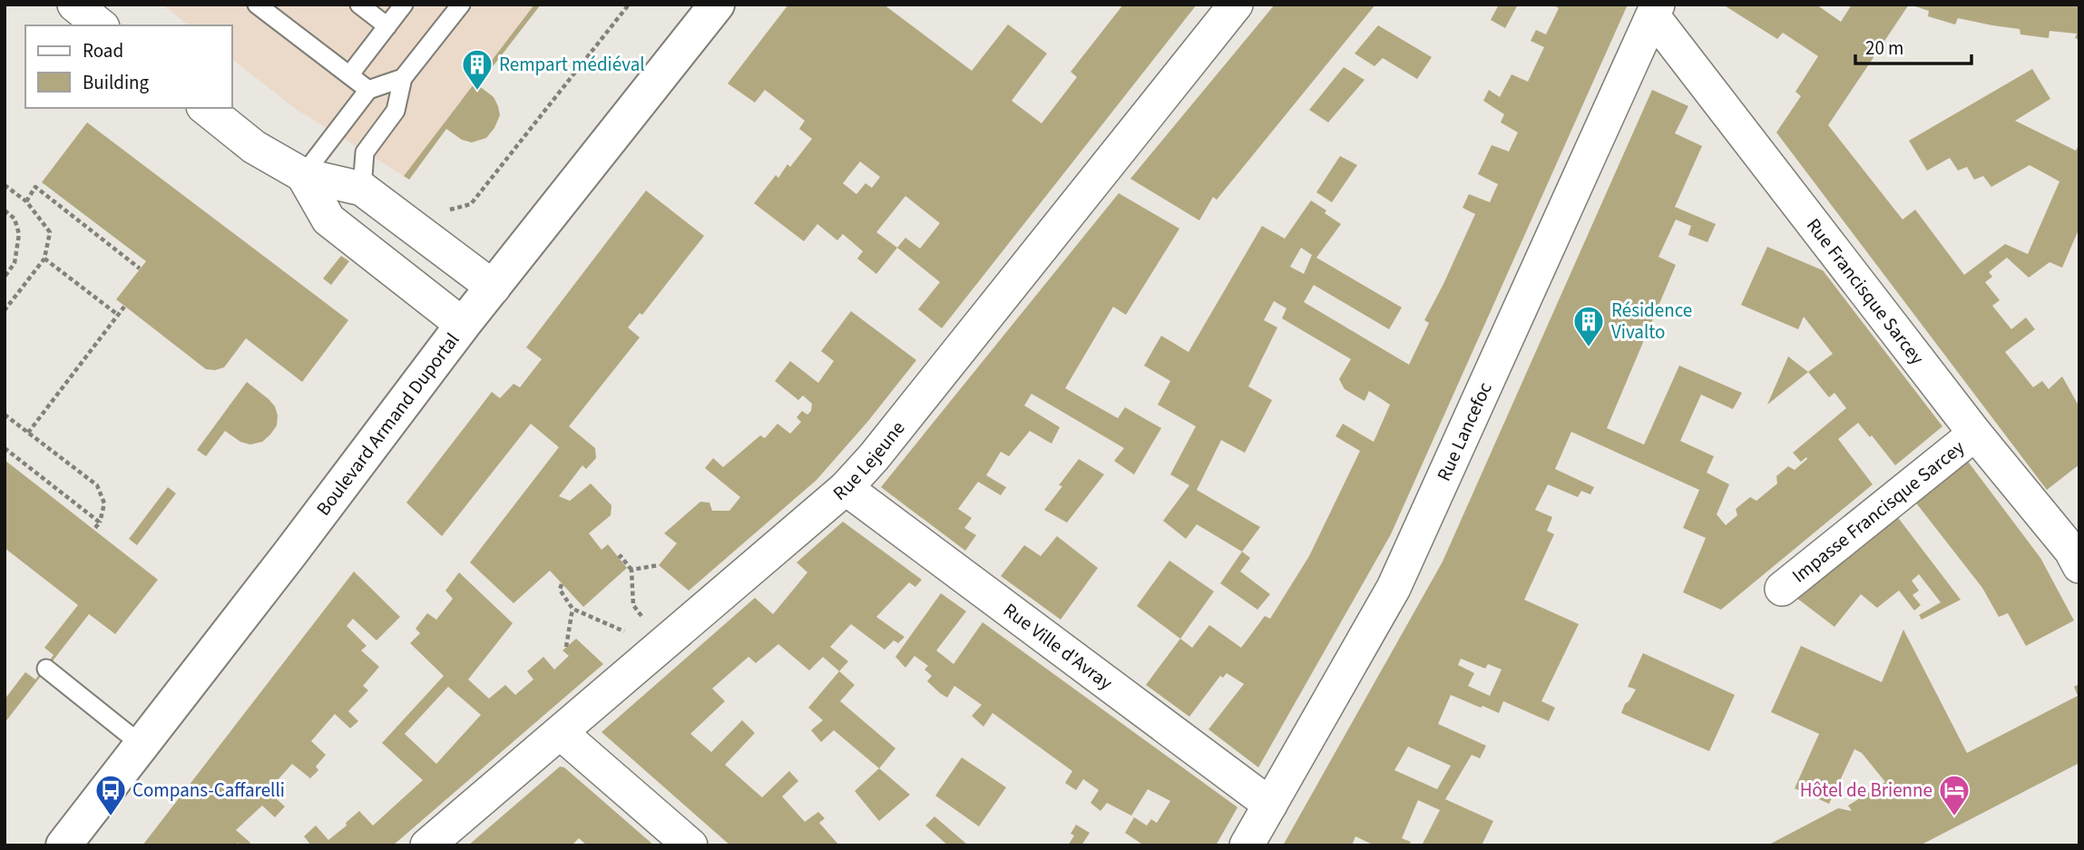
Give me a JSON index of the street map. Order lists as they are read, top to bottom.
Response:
{
  "streets": {
    "street": [
      "Rue Francisque Sarcey",
      "Boulevard Armand Duportal",
      "Rue Lancefoc",
      "Rue Lejeune",
      "Impasse Francisque Sarcey",
      "Rue Ville d'Avray"
    ]
  },
  "crossings": [
    ["Rue Francisque Sarcey", "Rue Lancefoc"],
    ["Rue Francisque Sarcey", "Impasse Francisque Sarcey"],
    ["Rue Lancefoc", "Rue Ville d'Avray"],
    ["Rue Lejeune", "Rue Ville d'Avray"]
  ],
  "places": {
    "building": ["Rempart médiéval", "Résidence Vivalto"],
    "bus stop": ["Compans-Caffarelli"],
    "hotel": ["Hôtel de Brienne"]
  },
  "legend": ["Road", "Building"],
  "scale_bar": "20 m"
}
